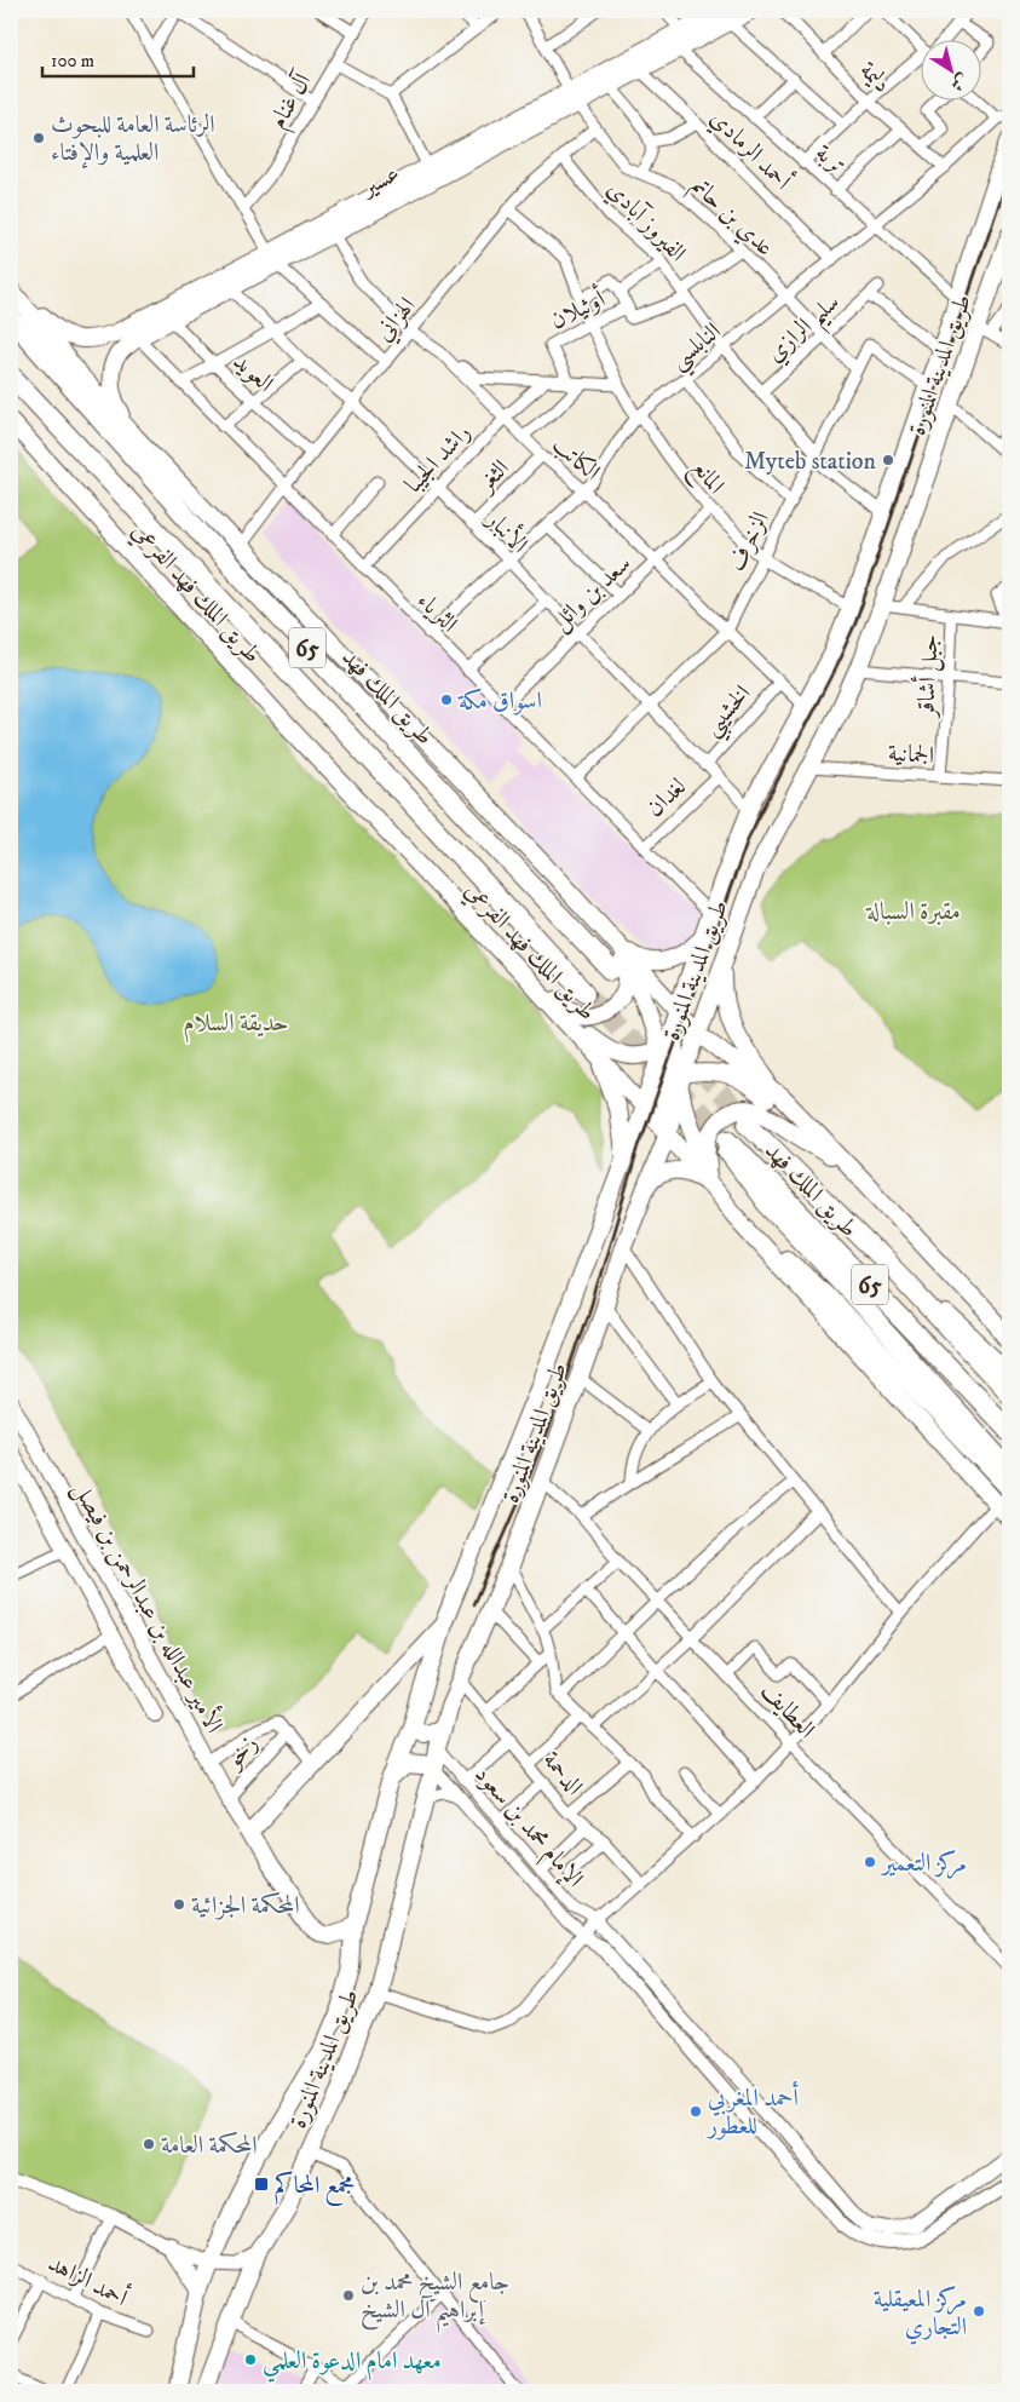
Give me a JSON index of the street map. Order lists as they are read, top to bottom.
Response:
{
  "streets": {
    "highway": ["65", "طريق الملك فهد"],
    "main road": [
      "عسير",
      "طريق المدينة المنورة",
      "طريق الملك فهد الفرعي",
      "الأمير عبدالله بن عبدالرحمن بن فيصل"
    ],
    "street": [
      "دليمة",
      "آل غنام",
      "أحمد الرمادي",
      "تربة",
      "عدي بن حاتم",
      "الفيروز آبادي",
      "أوثيلان",
      "الهزاني",
      "سليم الرازي",
      "النابلسي",
      "العويد",
      "راشد الجيبا",
      "الكاتب",
      "الثغر",
      "المانع",
      "الأنبار",
      "الزخرف",
      "سعد بن وائل",
      "الثرياء",
      "جبل أشاقر",
      "الخشيبي",
      "الجمانية",
      "لغدان",
      "العطايف",
      "زخو",
      "الدحمة",
      "الإمام محمد بن سعود",
      "أحمد الزاهد"
    ]
  },
  "crossings": [
    ["دليمة", "النابلسي"],
    ["أحمد الرمادي", "عسير"],
    ["أحمد الرمادي", "النابلسي"],
    ["تربة", "عسير"],
    ["تربة", "النابلسي"],
    ["تربة", "طريق المدينة المنورة"],
    ["عسير", "عدي بن حاتم"],
    ["عسير", "العويد"],
    ["عسير", "الكاتب"],
    ["عسير", "الأنبار"],
    ["عسير", "الثرياء"],
    ["عدي بن حاتم", "أوثيلان"],
    ["عدي بن حاتم", "الهزاني"],
    ["عدي بن حاتم", "سليم الرازي"],
    ["عدي بن حاتم", "النابلسي"],
    ["عدي بن حاتم", "الزخرف"],
    ["الفيروز آبادي", "أوثيلان"],
    ["الفيروز آبادي", "الهزاني"],
    ["الفيروز آبادي", "سليم الرازي"],
    ["الفيروز آبادي", "النابلسي"],
    ["الفيروز آبادي", "طريق المدينة المنورة"],
    ["الفيروز آبادي", "الزخرف"],
    ["أوثيلان", "المانع"],
    ["الهزاني", "العويد"],
    ["الهزاني", "الكاتب"],
    ["الهزاني", "المانع"],
    ["الهزاني", "الأنبار"],
    ["الهزاني", "الثرياء"],
    ["سليم الرازي", "طريق المدينة المنورة"],
    ["النابلسي", "الكاتب"],
    ["النابلسي", "المانع"],
    ["النابلسي", "الأنبار"],
    ["النابلسي", "الثرياء"],
    ["طريق المدينة المنورة", "الكاتب"],
    ["طريق المدينة المنورة", "المانع"],
    ["طريق المدينة المنورة", "الأنبار"],
    ["طريق المدينة المنورة", "الزخرف"],
    ["طريق المدينة المنورة", "طريق الملك فهد الفرعي"],
    ["طريق المدينة المنورة", "الثرياء"],
    ["طريق المدينة المنورة", "الجمانية"],
    ["طريق المدينة المنورة", "الأمير عبدالله بن عبدالرحمن بن فيصل"],
    ["طريق المدينة المنورة", "العطايف"],
    ["طريق المدينة المنورة", "الدحمة"],
    ["طريق المدينة المنورة", "الإمام محمد بن سعود"],
    ["راشد الجيبا", "الكاتب"],
    ["راشد الجيبا", "الأنبار"],
    ["راشد الجيبا", "الثرياء"],
    ["الكاتب", "الثغر"],
    ["الكاتب", "الزخرف"],
    ["الكاتب", "سعد بن وائل"],
    ["الكاتب", "الخشيبي"],
    ["الثغر", "الأنبار"],
    ["المانع", "الزخرف"],
    ["المانع", "سعد بن وائل"],
    ["الأنبار", "الزخرف"],
    ["الأنبار", "سعد بن وائل"],
    ["الأنبار", "الخشيبي"],
    ["الأنبار", "لغدان"],
    ["الزخرف", "الثرياء"],
    ["سعد بن وائل", "الثرياء"],
    ["الثرياء", "لغدان"],
    ["جبل أشاقر", "الجمانية"],
    ["الأمير عبدالله بن عبدالرحمن بن فيصل", "زخو"]
  ],
  "parks": ["مقبرة السبالة", "حديقة السلام"],
  "places": {
    "other": [
      "الرئاسة العامة للبحوث العلمية والإفتاء",
      "Myteb station",
      "اسواق مكة",
      "مركز التعمير",
      "المحكمة الجزائية",
      "أحمد المغربي للعطور",
      "المحكمة العامة",
      "جامع الشيخ محمد بن إبراهيم آل الشيخ",
      "مركز المعيقلية التجاري",
      "معهد امام الدعوة العلمي"
    ],
    "transit": ["مجمع المحاكم"]
  },
  "scale_bar": "100 m",
  "north": "bottom right"
}
